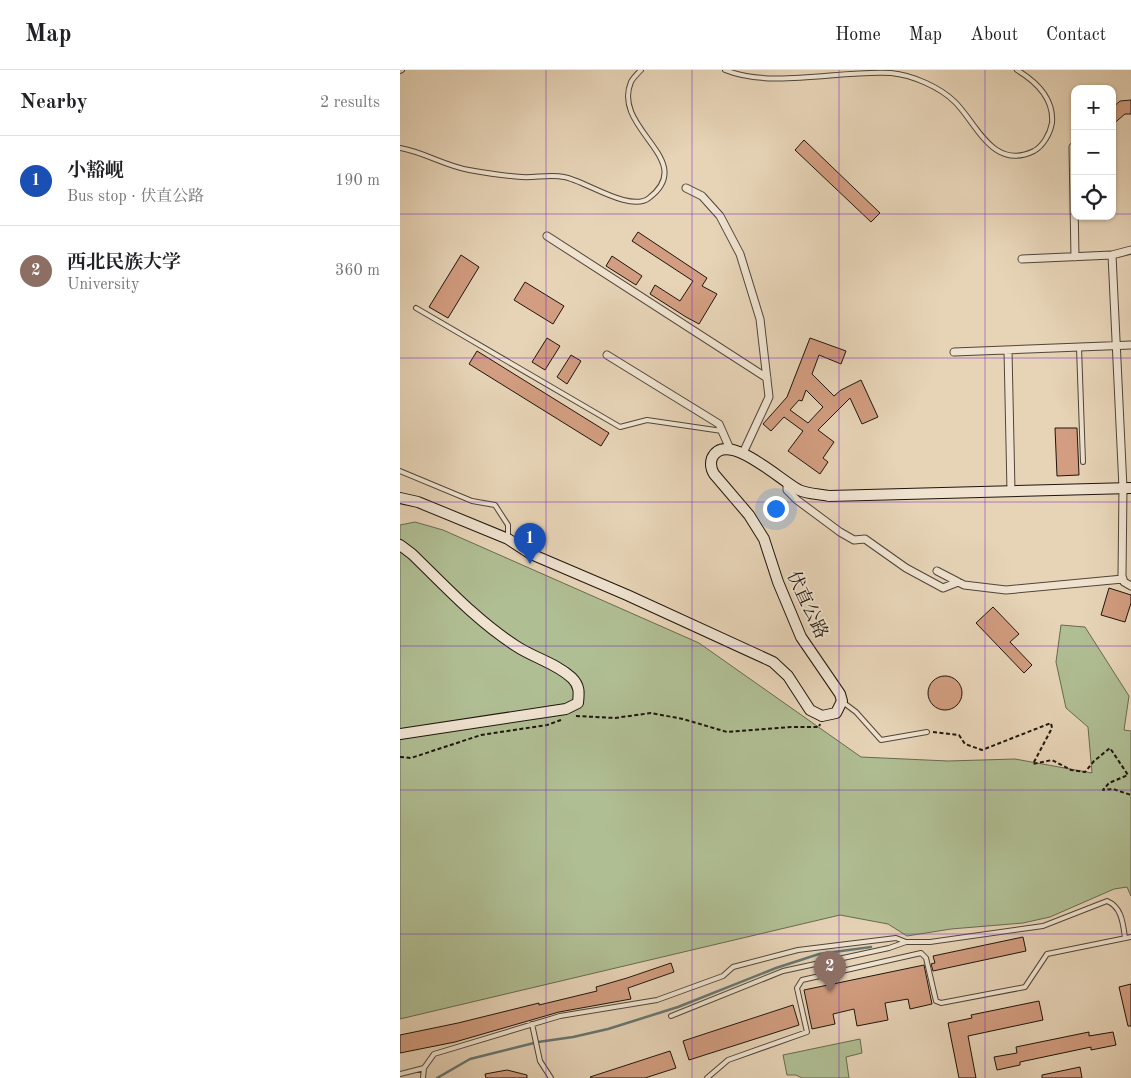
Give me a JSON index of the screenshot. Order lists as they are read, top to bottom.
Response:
{
  "streets": {
    "main road": ["伏直公路"]
  },
  "page": {
    "header": "Map",
    "nav": [
      "Home",
      "Map",
      "About",
      "Contact"
    ],
    "heading": ["Nearby", "2 results"],
    "map_buttons": ["+", "−"],
    "list": [
      {
        "mark": "1",
        "name": "小豁岘",
        "note": "Bus stop · 伏直公路",
        "value": "190 m"
      },
      {
        "mark": "2",
        "name": "西北民族大学",
        "note": "University",
        "value": "360 m"
      }
    ],
    "pins": ["1", "2"]
  }
}
